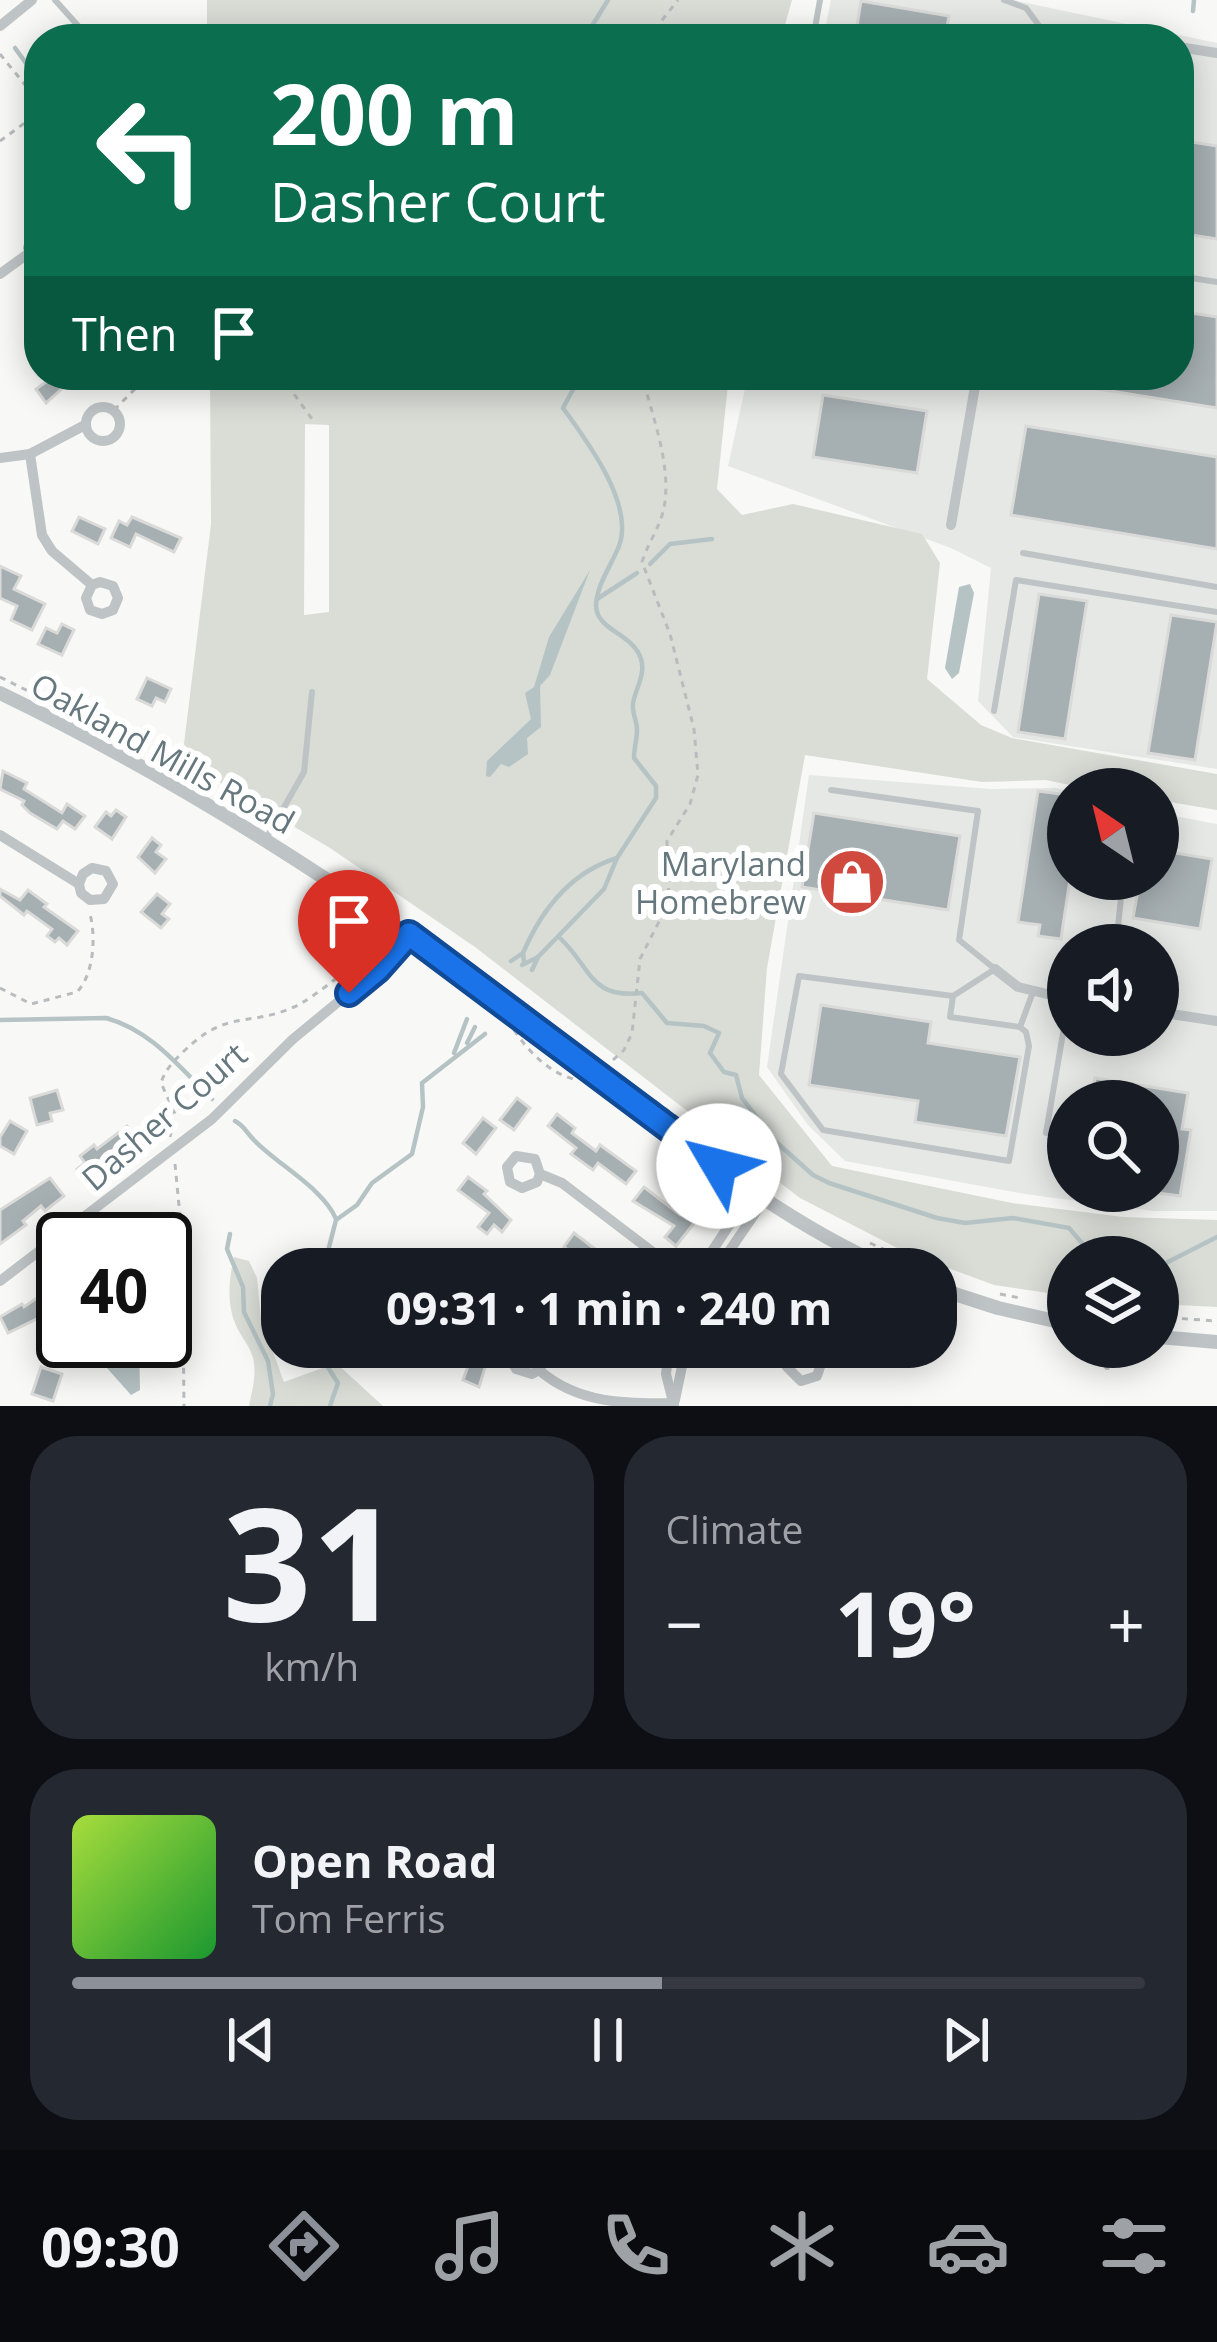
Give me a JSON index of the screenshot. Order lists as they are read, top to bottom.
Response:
{
  "streets": {
    "street": ["Oakland Mills Road", "Dasher Court"]
  },
  "crossings": [
    ["Oakland Mills Road", "Dasher Court"]
  ],
  "places": {
    "shop": ["Maryland Homebrew"]
  },
  "north": "top left",
  "page": {
    "turn": ["200 m", "Dasher Court"],
    "then": "Then",
    "limit": "40",
    "trip": "09:31 · 1 min · 240 m",
    "tile": [
      ["31", "km/h"],
      "Climate"
    ],
    "heat": ["−", "19°", "+"],
    "song": ["Open Road", "Tom Ferris"],
    "tabs": "09:30"
  }
}
